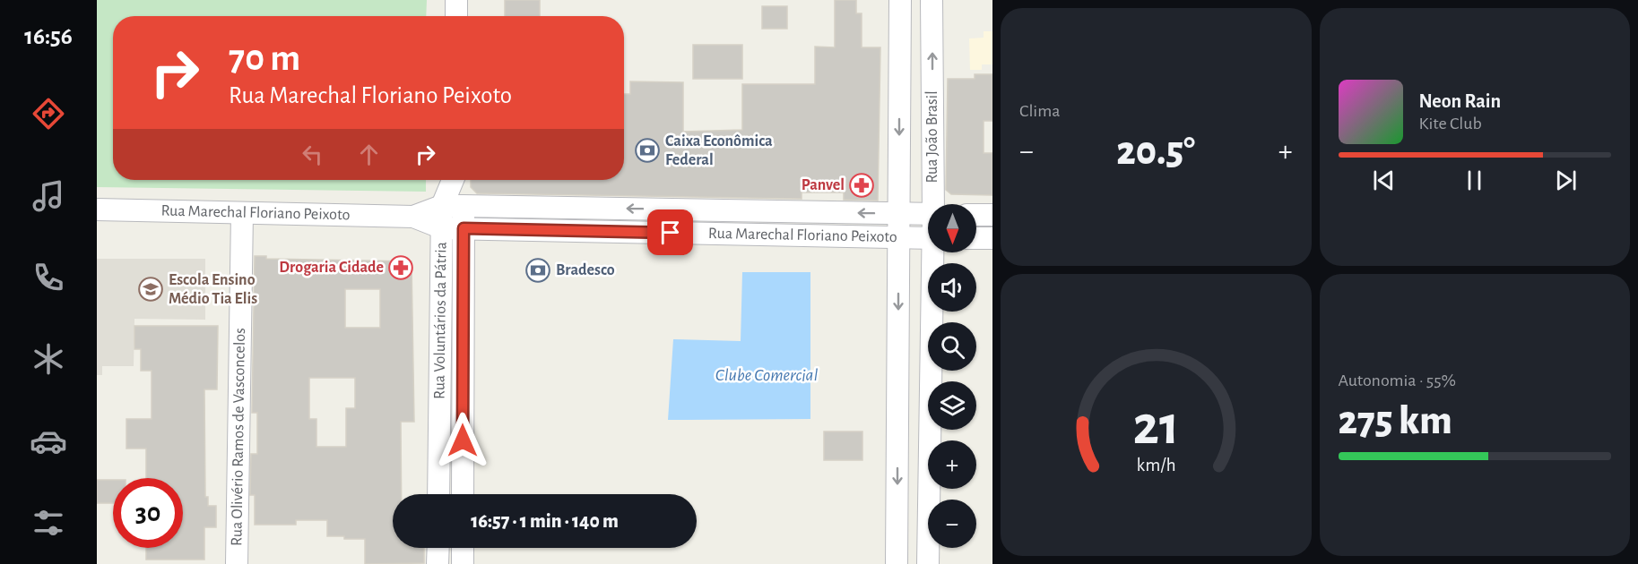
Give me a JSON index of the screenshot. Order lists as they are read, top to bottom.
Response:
{
  "streets": {
    "street": [
      "Rua João Brasil",
      "Rua Marechal Floriano Peixoto",
      "Rua Voluntários da Pátria",
      "Rua Olivério Ramos de Vasconcelos"
    ]
  },
  "crossings": [
    ["Rua João Brasil", "Rua Marechal Floriano Peixoto"],
    ["Rua Marechal Floriano Peixoto", "Rua Voluntários da Pátria"],
    ["Rua Marechal Floriano Peixoto", "Rua Olivério Ramos de Vasconcelos"]
  ],
  "water": ["Clube Comercial"],
  "places": {
    "bank": ["Caixa Econômica Federal", "Bradesco"],
    "pharmacy": ["Panvel", "Drogaria Cidade"],
    "school or university": ["Escola Ensino Médio Tia Elis"]
  },
  "north": "bottom",
  "page": {
    "tabs": "16:56",
    "tile": [
      "Clima",
      ["Autonomia · 55%", "275 km"]
    ],
    "turn": ["70 m", "Rua Marechal Floriano Peixoto"],
    "song": ["Neon Rain", "Kite Club"],
    "heat": ["−", "20.5°", "+"],
    "map_buttons": ["+", "−"],
    "limit": "30",
    "trip": "16:57 · 1 min · 140 m",
    "gauge": ["21", "km/h"]
  }
}
